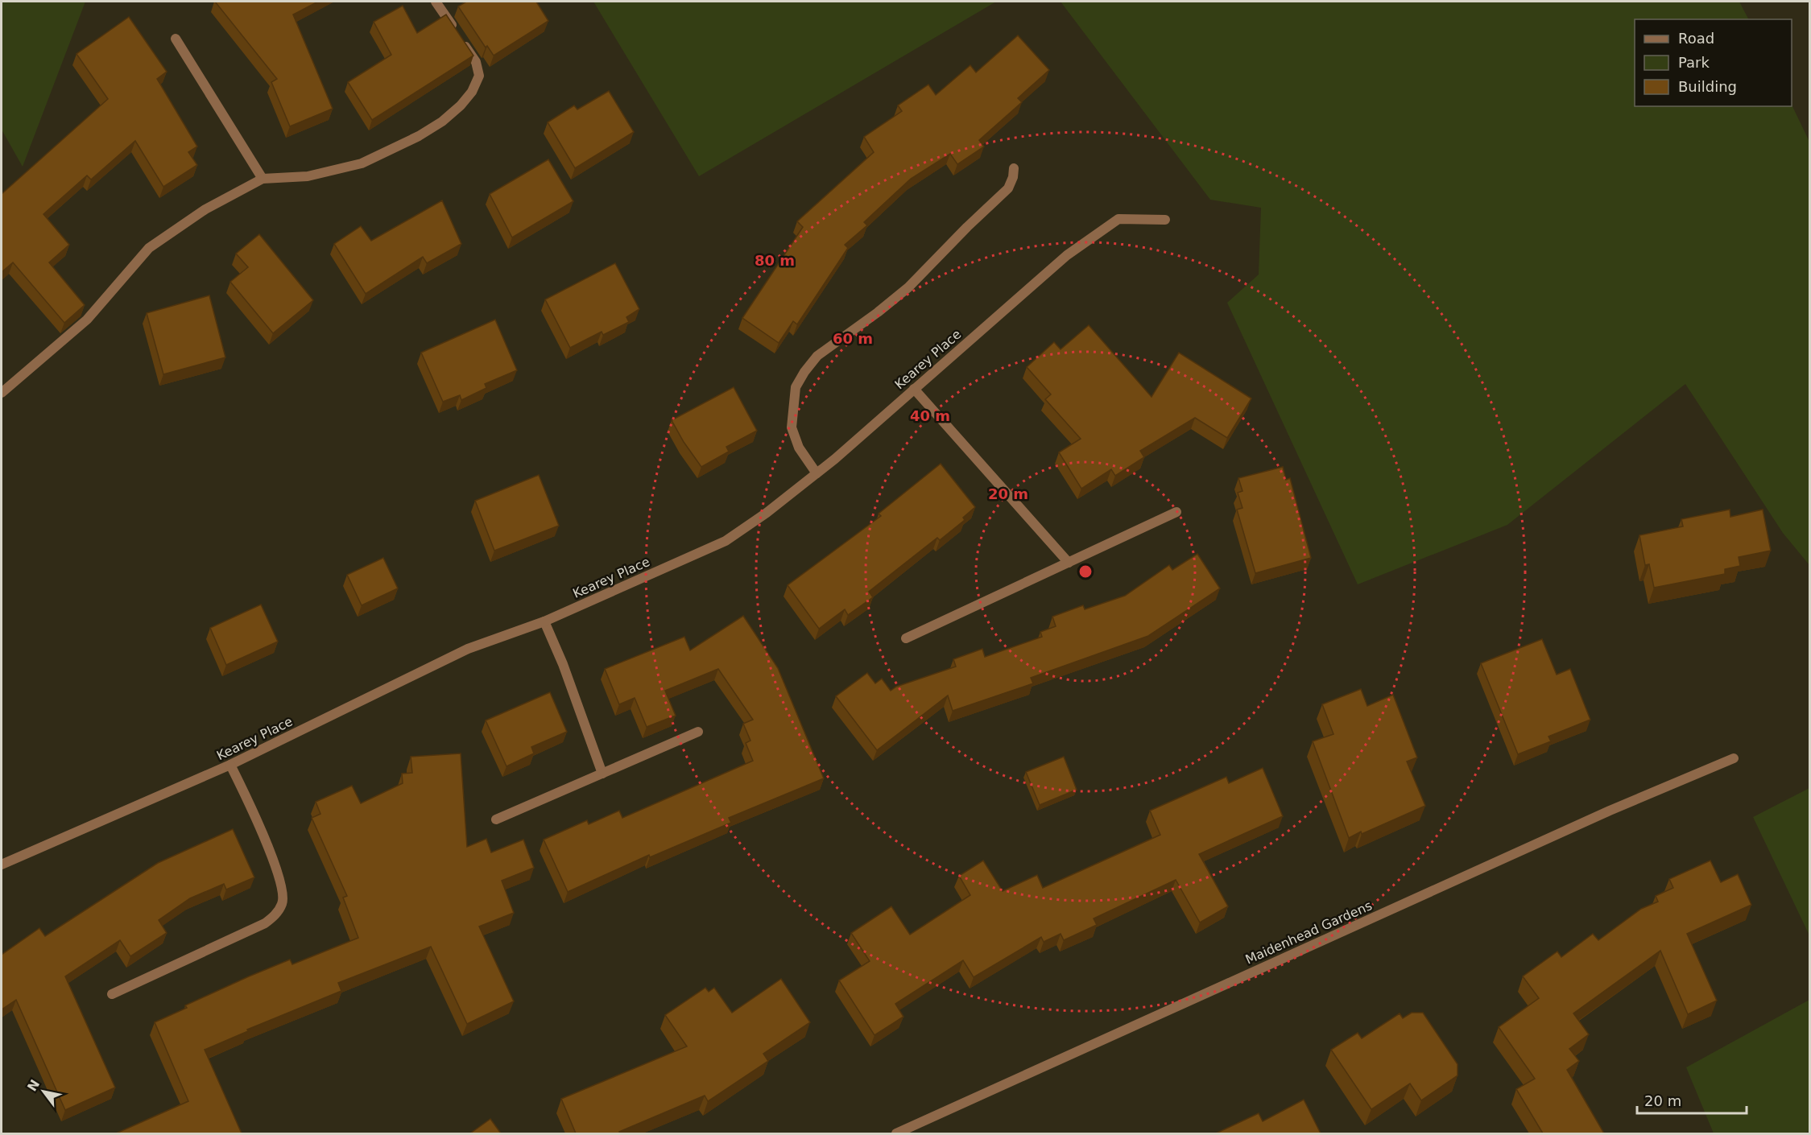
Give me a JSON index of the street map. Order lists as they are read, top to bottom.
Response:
{
  "streets": {
    "street": ["Kearey Place", "Maidenhead Gardens"]
  },
  "legend": ["Road", "Park", "Building"],
  "scale_bar": "20 m",
  "north": "top left",
  "rings": [
    "80 m",
    "60 m",
    "40 m",
    "20 m"
  ]
}
